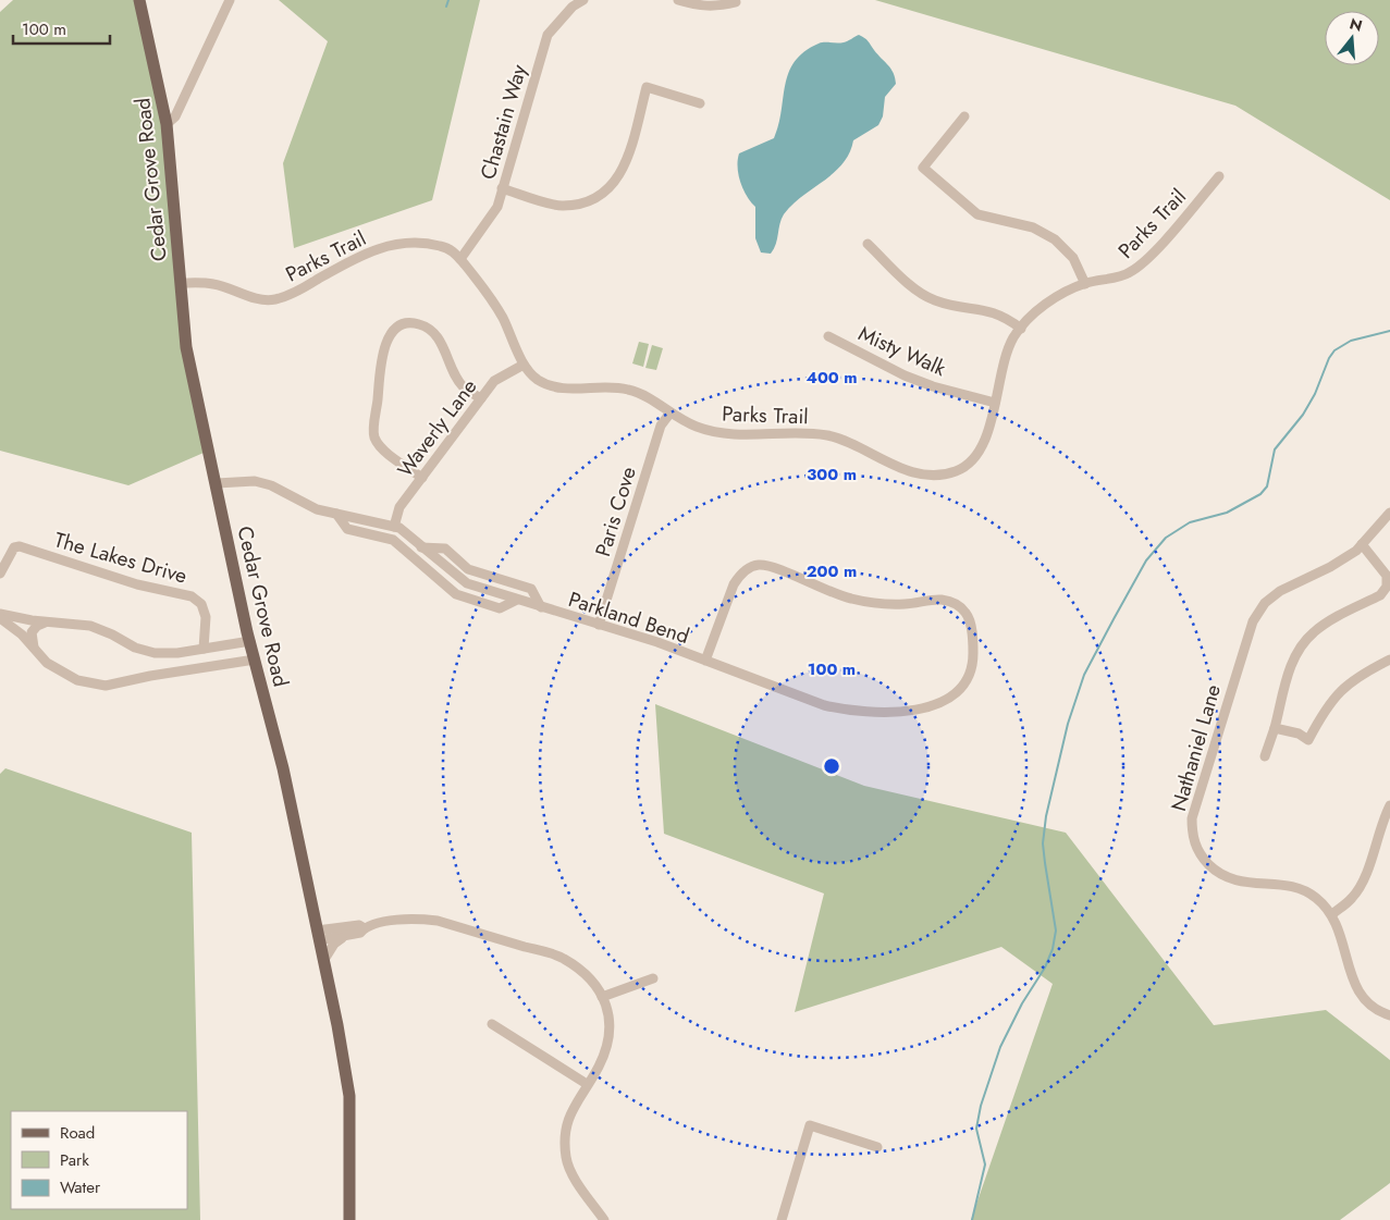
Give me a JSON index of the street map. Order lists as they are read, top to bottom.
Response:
{
  "streets": {
    "main road": ["Cedar Grove Road"],
    "street": [
      "Chastain Way",
      "Parks Trail",
      "Misty Walk",
      "Waverly Lane",
      "Paris Cove",
      "The Lakes Drive",
      "Parkland Bend",
      "Nathaniel Lane"
    ]
  },
  "crossings": [
    ["Chastain Way", "Parks Trail"],
    ["Cedar Grove Road", "Parks Trail"],
    ["Cedar Grove Road", "Parkland Bend"],
    ["Parks Trail", "Misty Walk"],
    ["Parks Trail", "Waverly Lane"],
    ["Parks Trail", "Paris Cove"],
    ["Waverly Lane", "Parkland Bend"],
    ["Paris Cove", "Parkland Bend"]
  ],
  "legend": ["Road", "Park", "Water"],
  "scale_bar": "100 m",
  "north": "top",
  "rings": [
    "400 m",
    "300 m",
    "200 m",
    "100 m"
  ]
}
